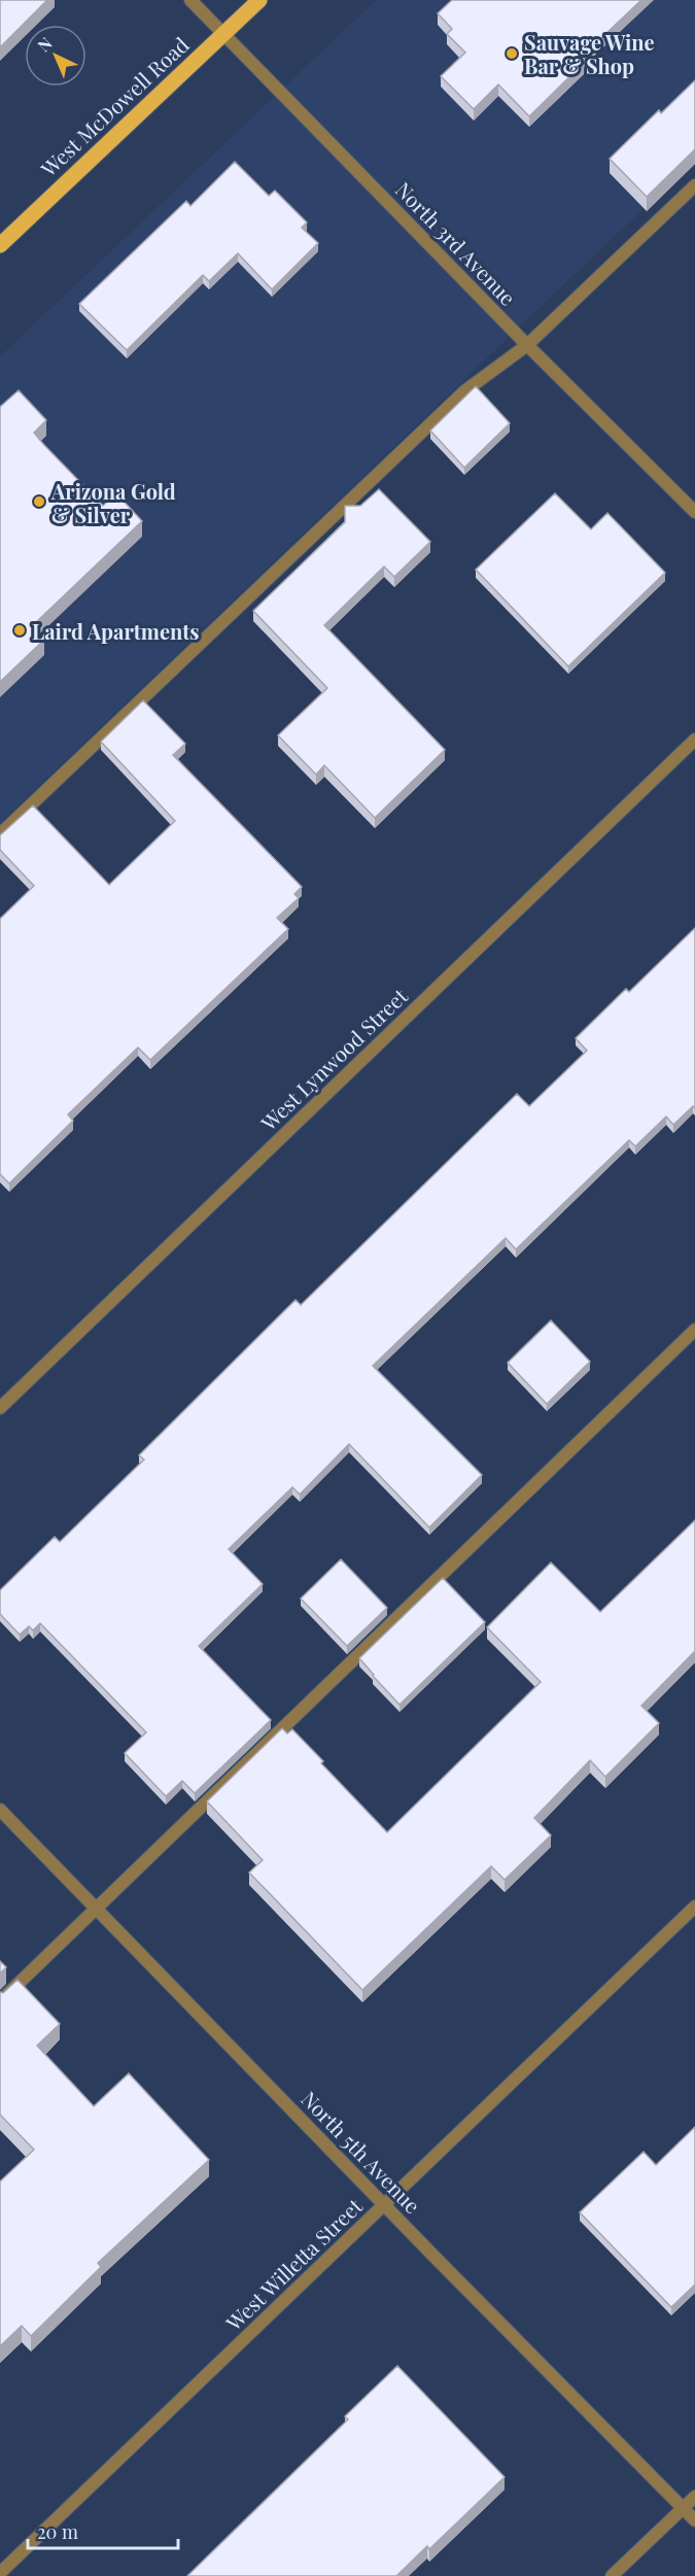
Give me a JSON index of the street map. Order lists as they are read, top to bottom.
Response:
{
  "streets": {
    "main road": ["West McDowell Road"],
    "street": [
      "North 3rd Avenue",
      "West Lynwood Street",
      "North 5th Avenue",
      "West Willetta Street"
    ]
  },
  "crossings": [
    ["West McDowell Road", "North 3rd Avenue"],
    ["North 5th Avenue", "West Willetta Street"]
  ],
  "places": ["Sauvage Wine Bar & Shop", "Arizona Gold & Silver", "Laird Apartments"],
  "scale_bar": "20 m",
  "north": "top left"
}
